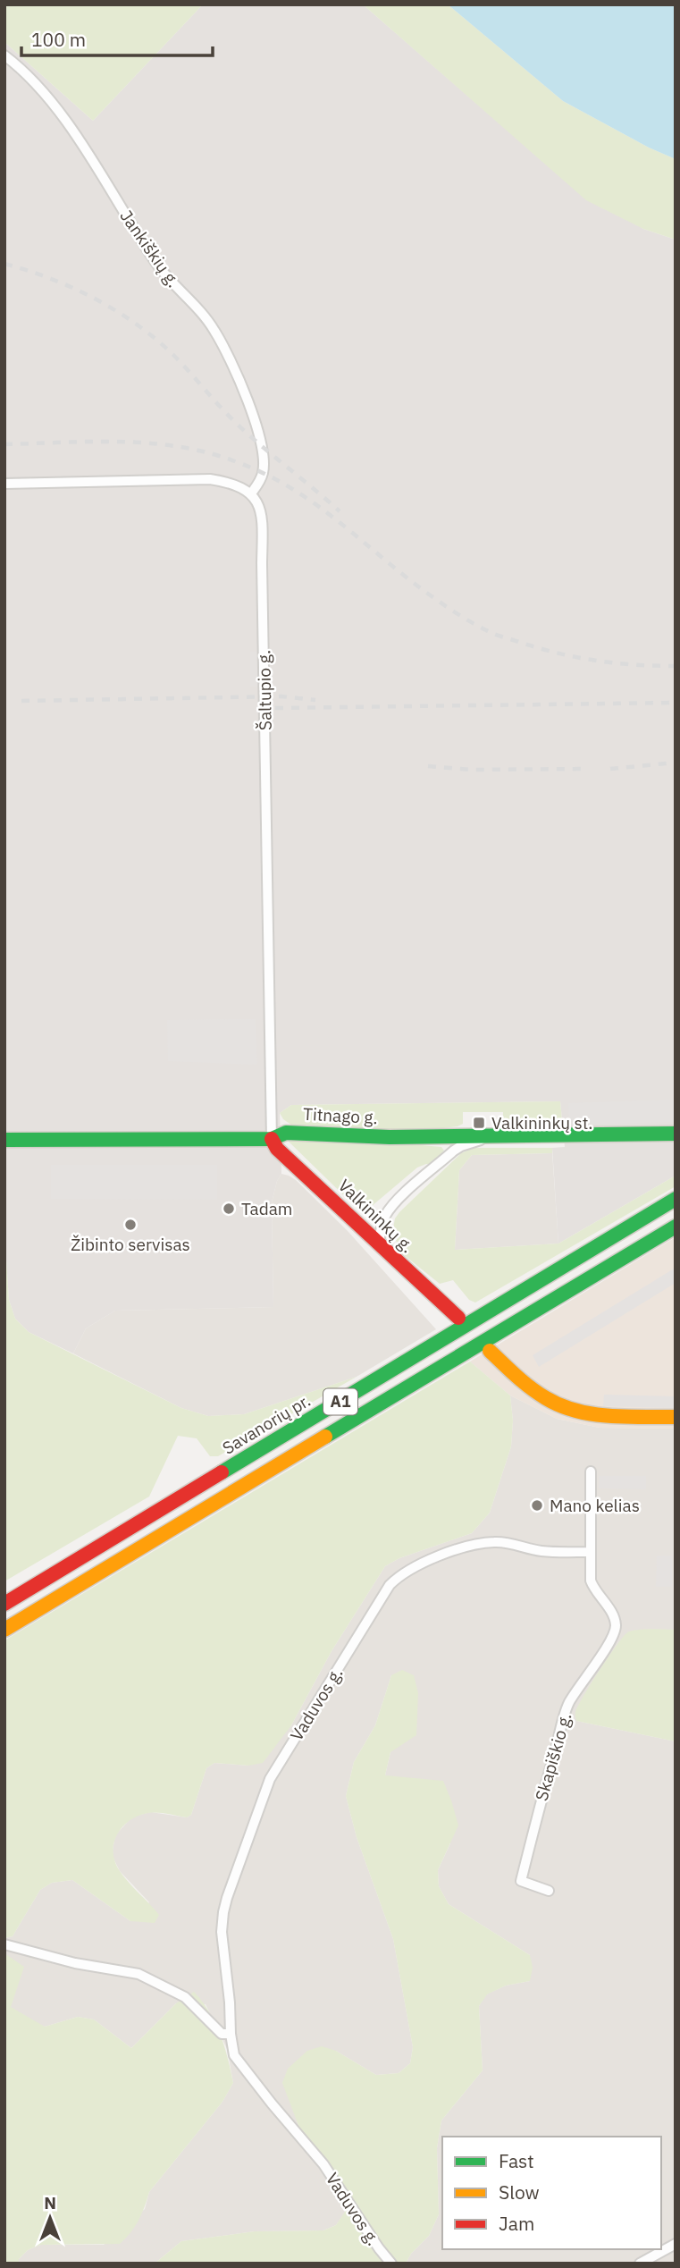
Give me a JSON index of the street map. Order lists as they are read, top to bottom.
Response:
{
  "streets": {
    "main road": [
      "Titnago g.",
      "Valkininkų g.",
      "A1",
      "Savanorių pr."
    ],
    "street": [
      "Jankiškių g.",
      "Šaltupio g.",
      "Vaduvos g.",
      "Skapiškio g."
    ]
  },
  "crossings": [
    ["Jankiškių g.", "Šaltupio g."],
    ["Šaltupio g.", "Titnago g."],
    ["Šaltupio g.", "Valkininkų g."],
    ["Titnago g.", "Valkininkų g."],
    ["Vaduvos g.", "Skapiškio g."]
  ],
  "places": {
    "transit": ["Valkininkų st."],
    "other": ["Tadam", "Žibinto servisas", "Mano kelias"]
  },
  "legend": ["Fast", "Slow", "Jam"],
  "scale_bar": "100 m",
  "north": "top"
}
